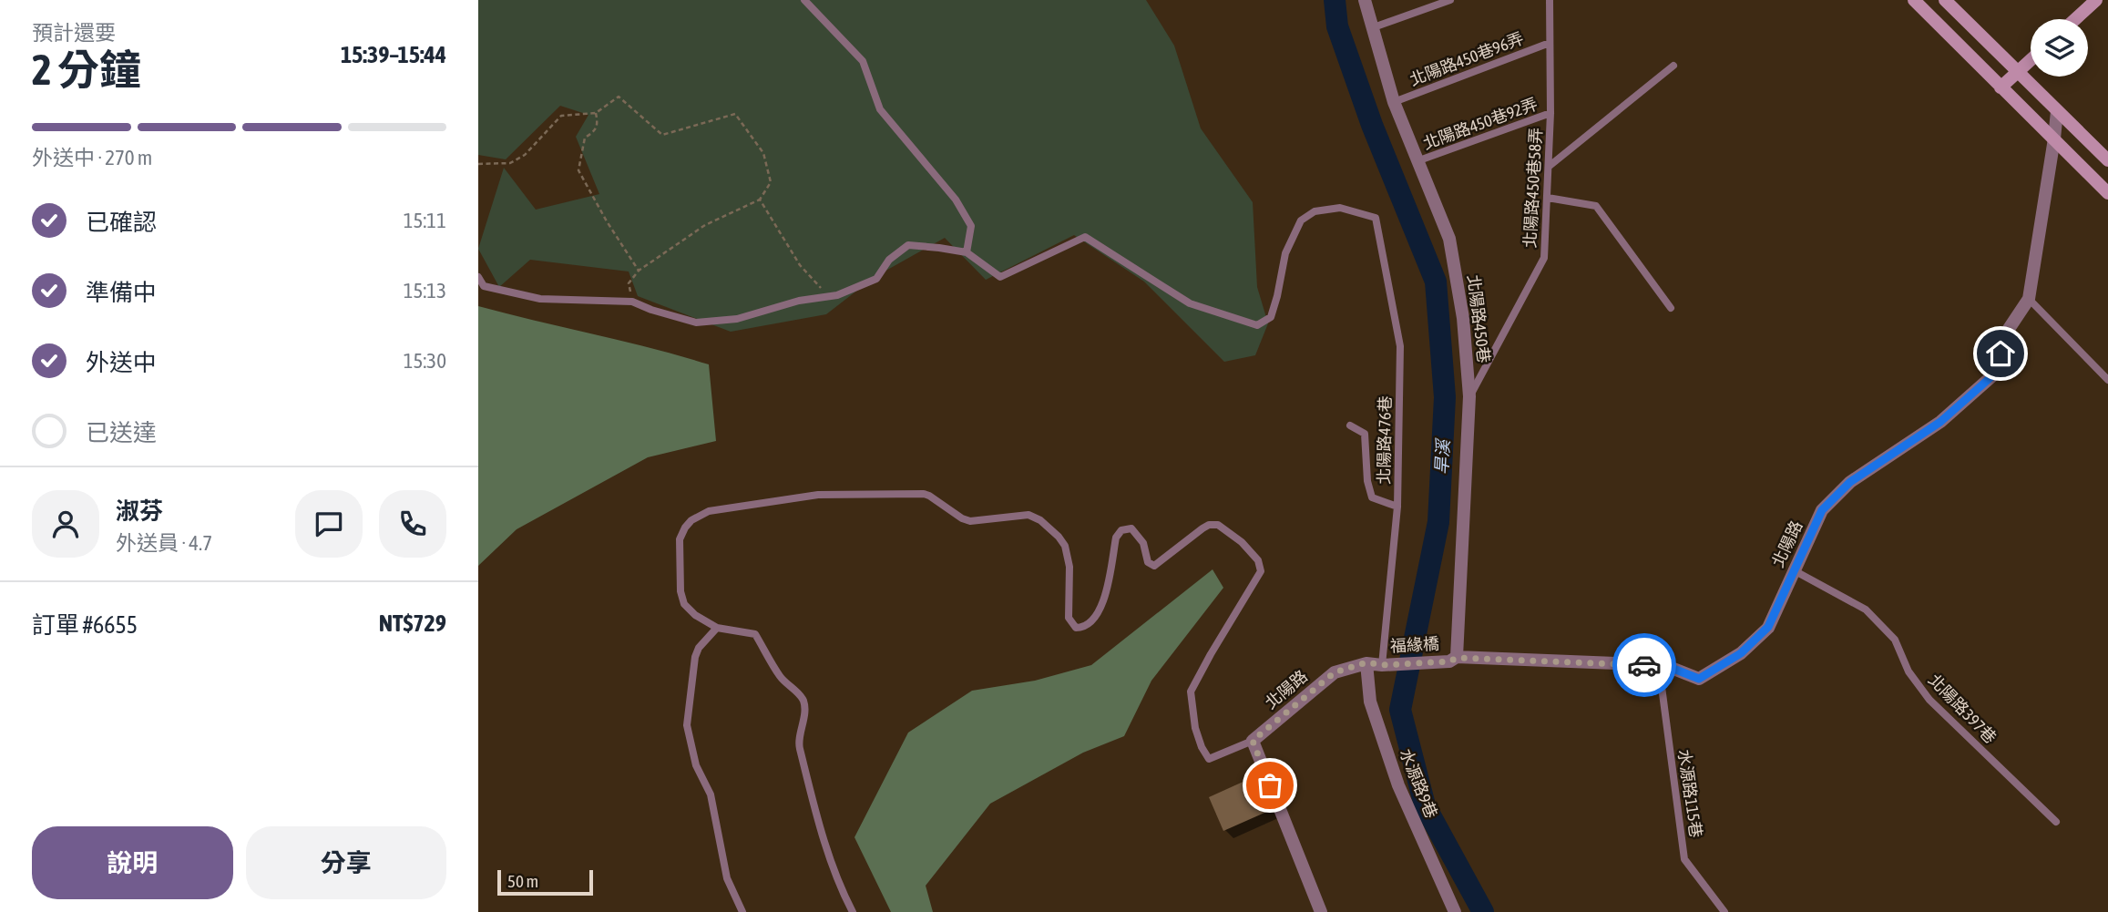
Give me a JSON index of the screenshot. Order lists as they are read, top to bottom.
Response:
{
  "streets": {
    "street": [
      "北陽路450巷",
      "北陽路",
      "福緣橋",
      "水源路9巷"
    ],
    "lane": [
      "北陽路450巷96弄",
      "北陽路450巷92弄",
      "北陽路450巷58弄",
      "北陽路476巷",
      "北陽路397巷",
      "水源路115巷"
    ]
  },
  "crossings": [
    ["北陽路450巷96弄", "北陽路450巷58弄"],
    ["北陽路450巷96弄", "北陽路450巷"],
    ["北陽路450巷92弄", "北陽路450巷58弄"],
    ["北陽路450巷92弄", "北陽路450巷"],
    ["北陽路450巷58弄", "北陽路450巷"],
    ["北陽路450巷", "北陽路"],
    ["北陽路450巷", "福緣橋"],
    ["北陽路476巷", "北陽路"],
    ["北陽路476巷", "福緣橋"],
    ["北陽路", "福緣橋"],
    ["北陽路", "北陽路397巷"],
    ["北陽路", "水源路9巷"],
    ["北陽路", "水源路115巷"]
  ],
  "water": ["旱溪"],
  "scale_bar": "50 m",
  "page": {
    "heading": ["2 分鐘", "預計還要", "15:39–15:44"],
    "panel": [
      "淑芬",
      "外送員 · 4.7",
      "訂單 #6655",
      "NT$729"
    ],
    "bar": "外送中 · 270 m",
    "list": [
      ["已確認", "15:11"],
      ["準備中", "15:13"],
      ["外送中", "15:30"],
      "已送達"
    ],
    "buttons": ["說明", "分享"],
    "scale": "50 m"
  }
}
